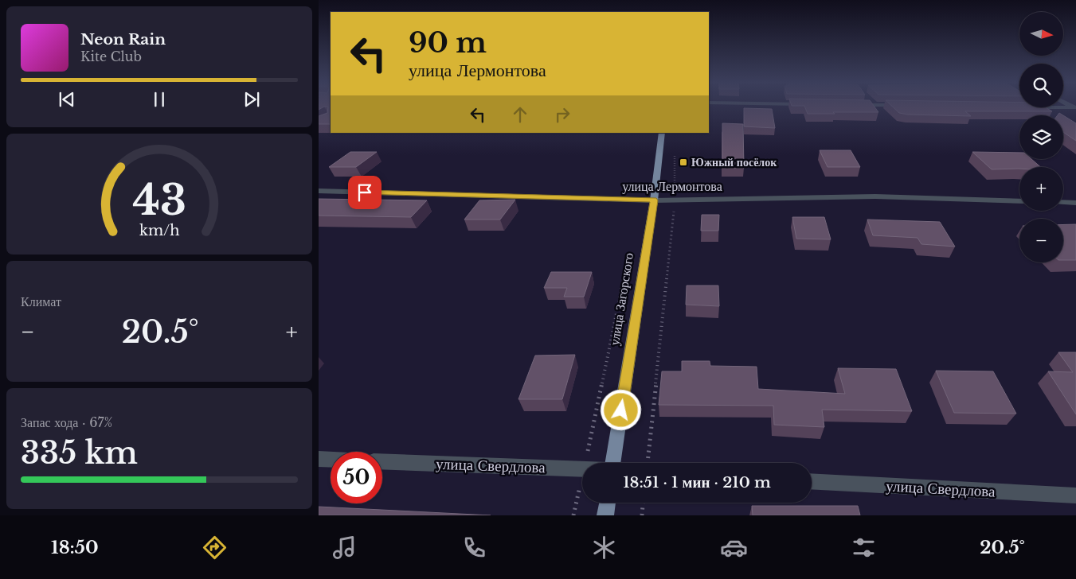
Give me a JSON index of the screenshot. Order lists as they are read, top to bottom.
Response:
{
  "streets": {
    "main road": ["улица Загорского"],
    "street": ["улица Лермонтова", "улица Свердлова"]
  },
  "crossings": [
    ["улица Лермонтова", "улица Загорского"]
  ],
  "places": {
    "transit": ["Южный посёлок"]
  },
  "north": "right",
  "page": {
    "map_buttons": ["+", "−"],
    "turn": ["90 m", "улица Лермонтова"],
    "song": ["Neon Rain", "Kite Club"],
    "tile": [
      "Климат",
      ["Запас хода · 67%", "335 km"]
    ],
    "heat": ["−", "20.5°", "+"],
    "limit": "50",
    "trip": "18:51 · 1 мин · 210 m",
    "tabs": ["18:50", "20.5°"],
    "gauge": ["43", "km/h"]
  }
}
